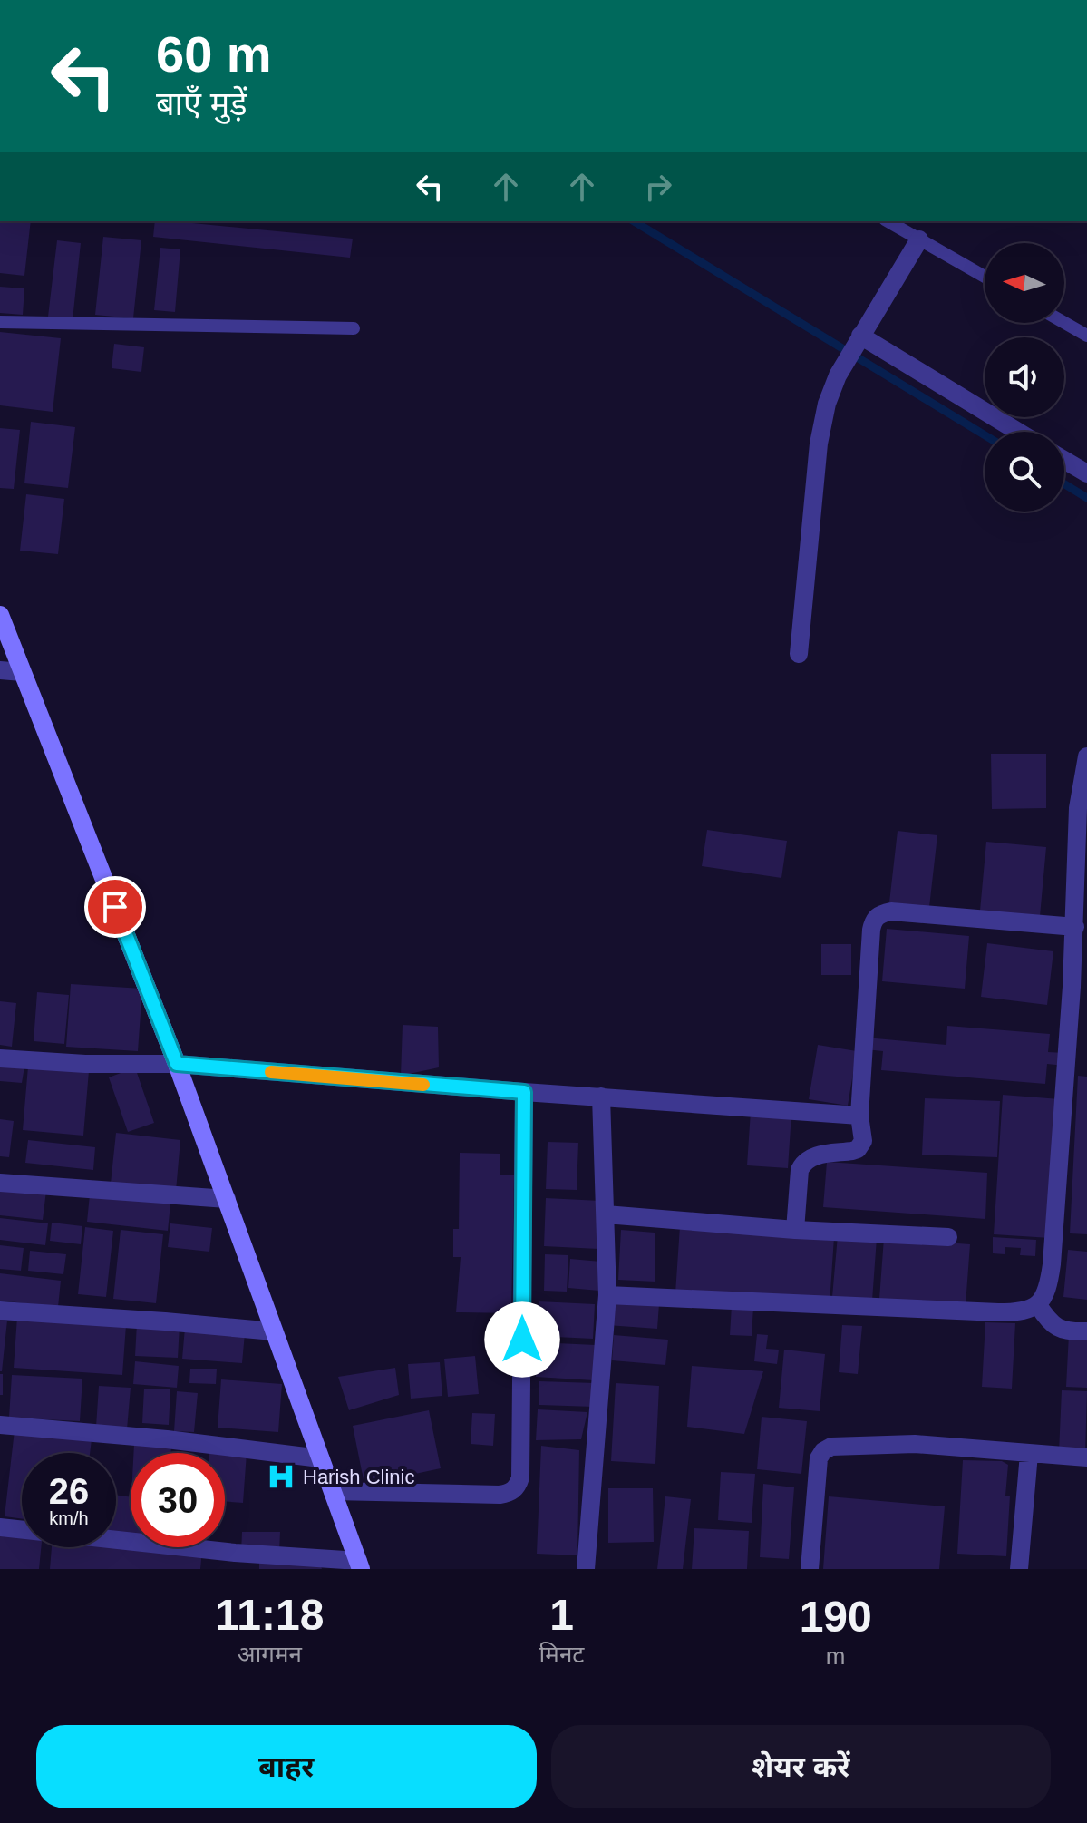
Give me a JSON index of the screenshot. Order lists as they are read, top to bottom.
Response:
{
  "places": {
    "hospital": ["Harish Clinic"]
  },
  "north": "left",
  "page": {
    "turn": ["60 m", "बाएँ मुड़ें"],
    "speed": "26 km/h",
    "limit": "30",
    "eta": [
      "11:18",
      "आगमन",
      "1",
      "मिनट",
      "190",
      "m"
    ],
    "buttons": ["बाहर", "शेयर करें"]
  }
}
